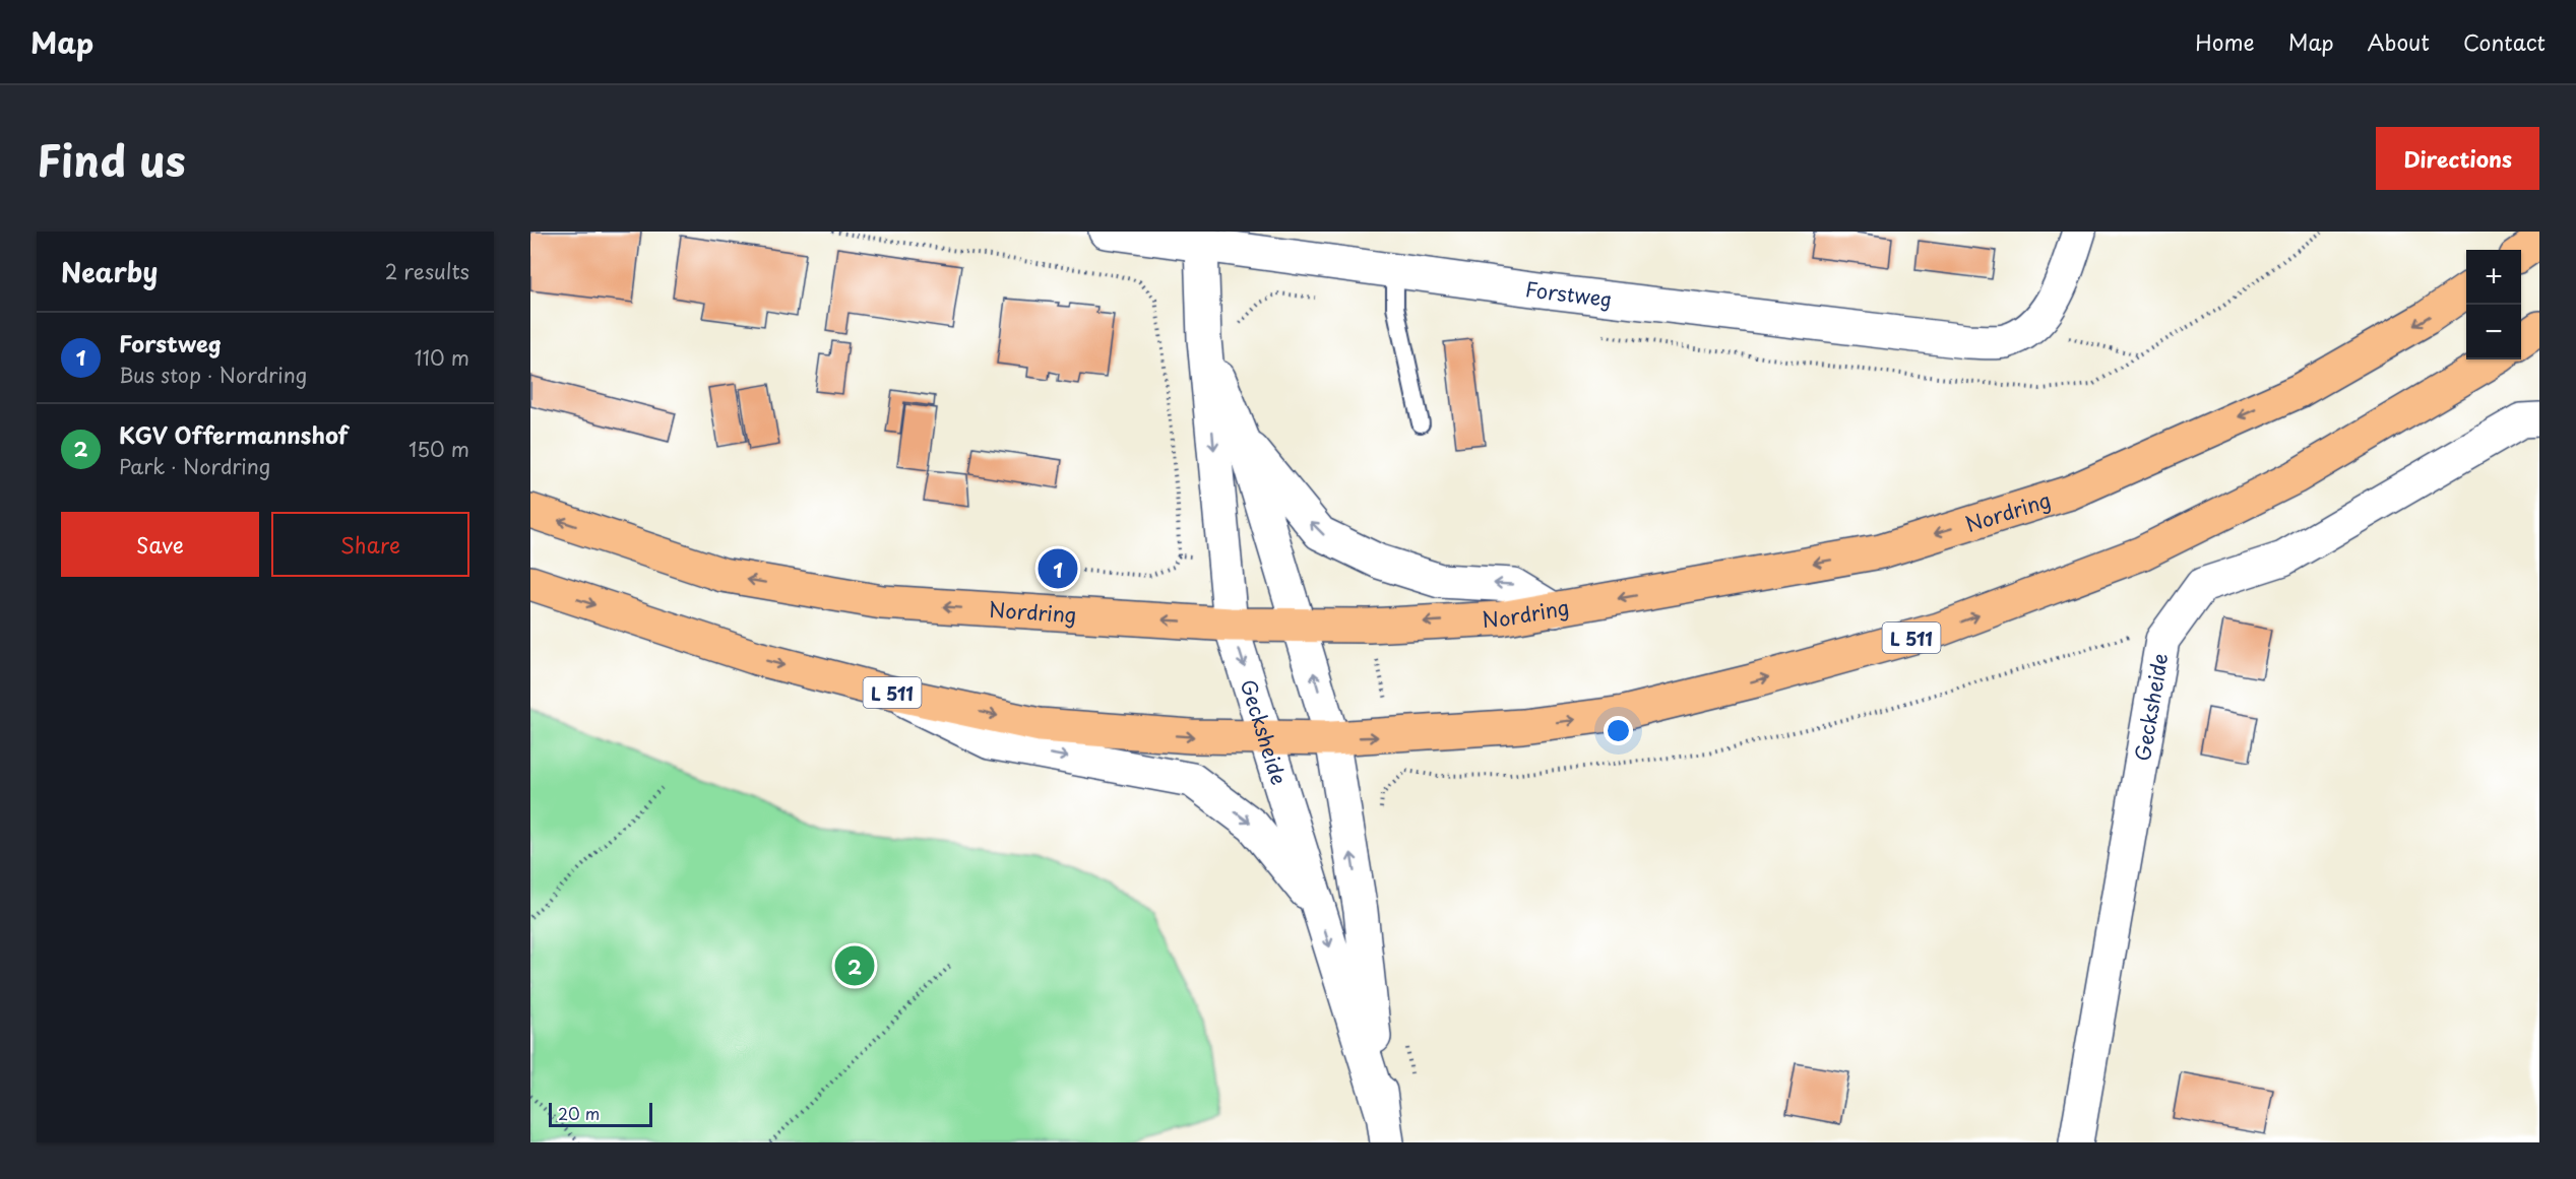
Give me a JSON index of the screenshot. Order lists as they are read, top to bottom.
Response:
{
  "streets": {
    "main road": ["Nordring", "L 511"],
    "street": ["Forstweg", "Gecksheide"]
  },
  "crossings": [
    ["Forstweg", "Gecksheide"],
    ["Nordring", "Gecksheide"],
    ["L 511", "Gecksheide"]
  ],
  "scale_bar": "20 m",
  "page": {
    "header": "Map",
    "nav": [
      "Home",
      "Map",
      "About",
      "Contact"
    ],
    "title": "Find us",
    "buttons": [
      "Directions",
      ["Save", "Share"]
    ],
    "heading": ["Nearby", "2 results"],
    "map_buttons": ["+", "−"],
    "list": [
      {
        "mark": "1",
        "name": "Forstweg",
        "note": "Bus stop · Nordring",
        "value": "110 m"
      },
      {
        "mark": "2",
        "name": "KGV Offermannshof",
        "note": "Park · Nordring",
        "value": "150 m"
      }
    ],
    "pins": ["1", "2"],
    "scale": "20 m"
  }
}
